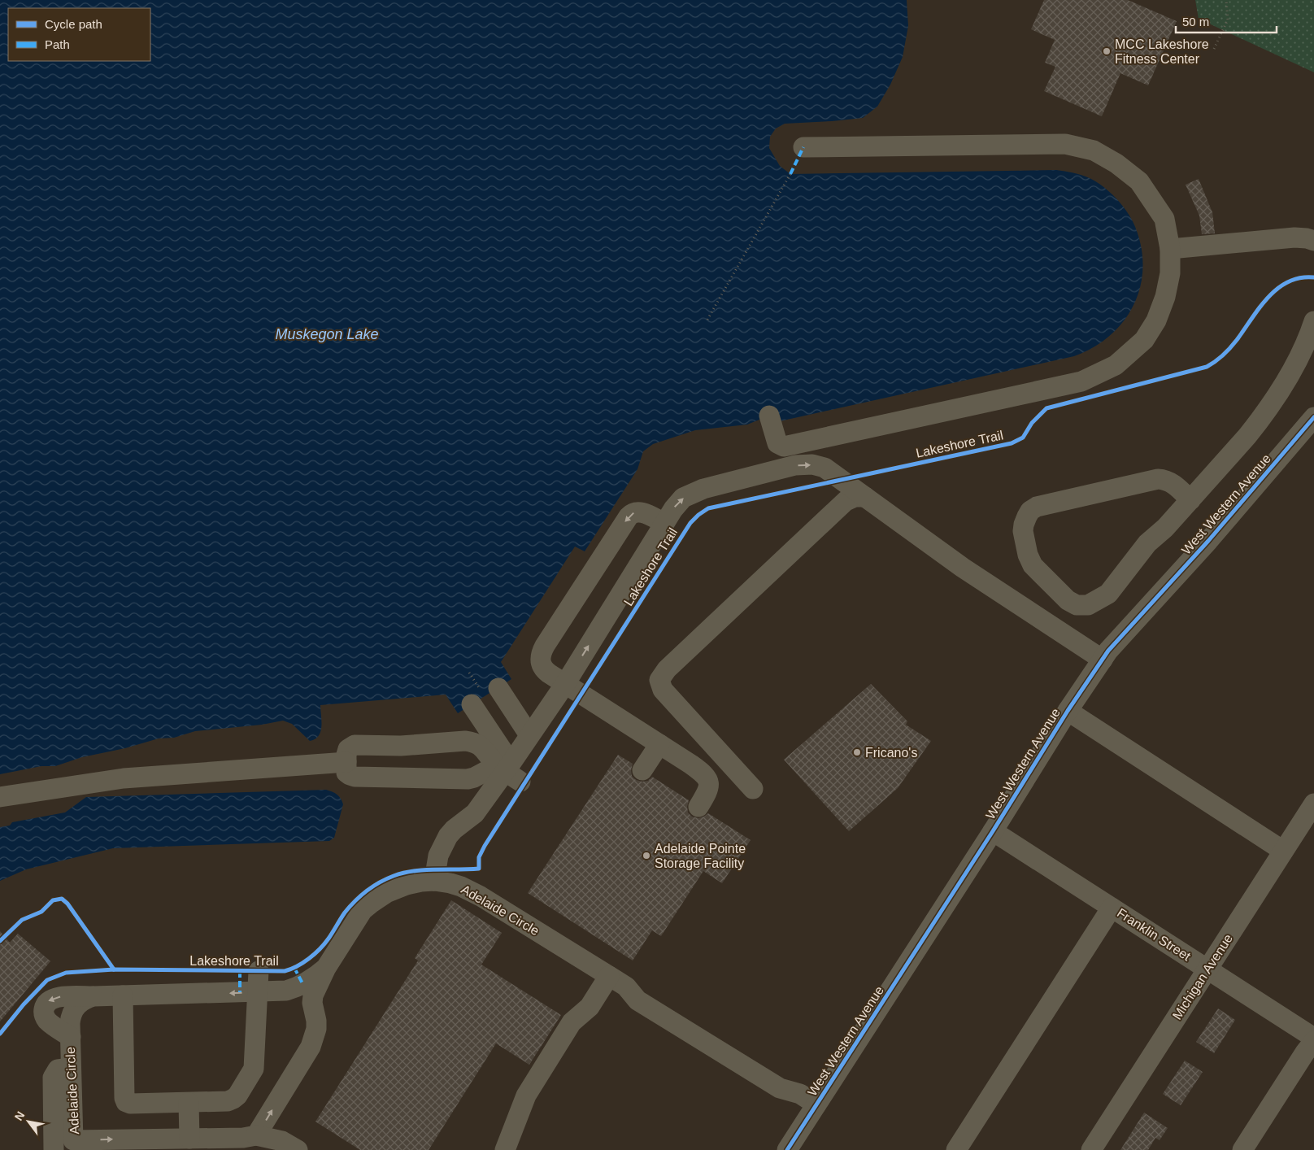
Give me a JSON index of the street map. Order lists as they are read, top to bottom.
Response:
{
  "streets": {
    "street": [
      "West Western Avenue",
      "Adelaide Circle",
      "Franklin Street",
      "Michigan Avenue"
    ],
    "cycle path": ["Lakeshore Trail"]
  },
  "crossings": [
    ["West Western Avenue", "Adelaide Circle"],
    ["West Western Avenue", "Franklin Street"],
    ["Franklin Street", "Michigan Avenue"]
  ],
  "water": ["Muskegon Lake"],
  "places": ["MCC Lakeshore Fitness Center", "Fricano's", "Adelaide Pointe Storage Facility"],
  "legend": ["Cycle path", "Path"],
  "scale_bar": "50 m",
  "north": "top left"
}
